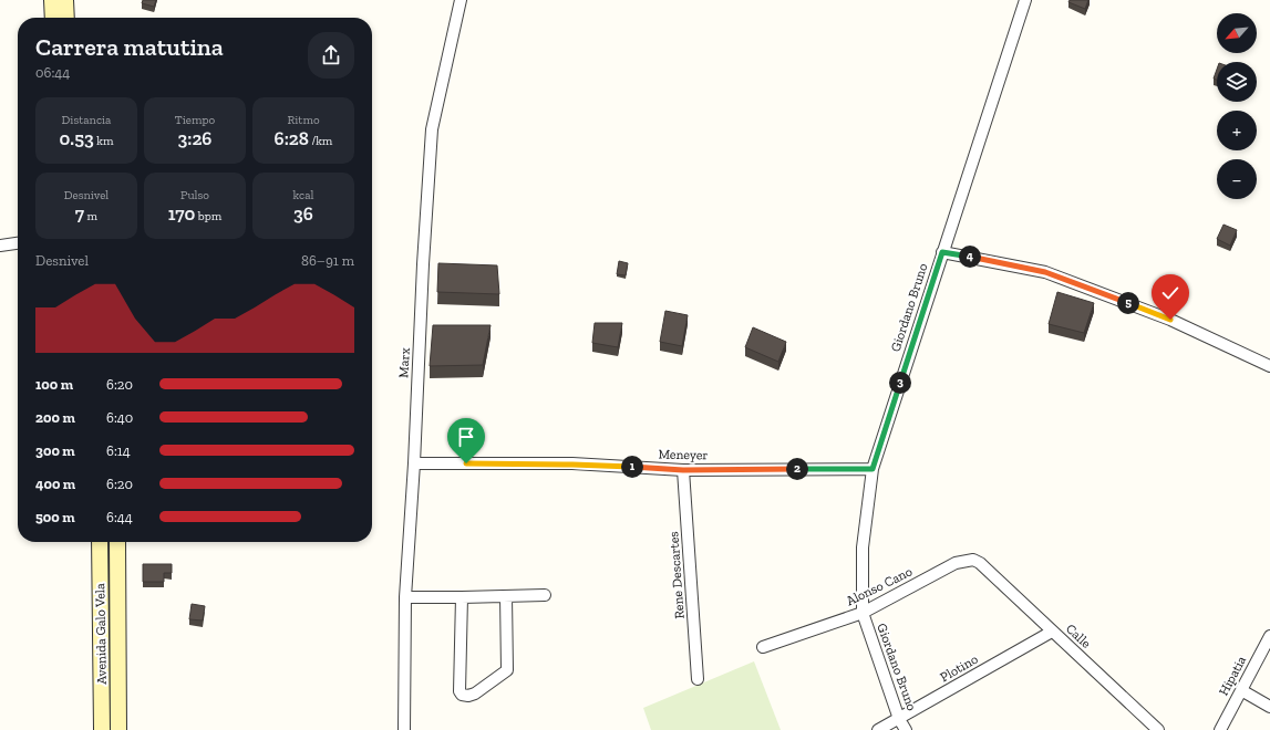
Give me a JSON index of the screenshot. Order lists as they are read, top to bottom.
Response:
{
  "streets": {
    "main road": ["Avenida Galo Vela"],
    "street": [
      "Giordano Bruno",
      "Marx",
      "Meneyer",
      "Rene Descartes",
      "Alonso Cano",
      "Calle",
      "Plotino",
      "Hipatia"
    ]
  },
  "crossings": [
    ["Giordano Bruno", "Meneyer"],
    ["Giordano Bruno", "Alonso Cano"],
    ["Giordano Bruno", "Plotino"],
    ["Marx", "Meneyer"],
    ["Meneyer", "Rene Descartes"],
    ["Alonso Cano", "Calle"],
    ["Calle", "Plotino"]
  ],
  "north": "bottom left",
  "page": {
    "map_buttons": ["+", "−"],
    "heading": ["Carrera matutina", "06:44"],
    "stats": [
      ["Distancia", "0.53 km"],
      ["Tiempo", "3:26"],
      ["Ritmo", "6:28 /km"],
      ["Desnivel", "7 m"],
      ["Pulso", "170 bpm"],
      ["kcal", "36"]
    ],
    "chart": ["Desnivel", "86–91 m"],
    "pins": [
      "4",
      "5",
      "3",
      "1",
      "2"
    ],
    "list": [
      {
        "name": "100 m",
        "note": "6:20"
      },
      {
        "name": "200 m",
        "note": "6:40"
      },
      {
        "name": "300 m",
        "note": "6:14"
      },
      {
        "name": "400 m",
        "note": "6:20"
      },
      {
        "name": "500 m",
        "note": "6:44"
      }
    ]
  }
}
